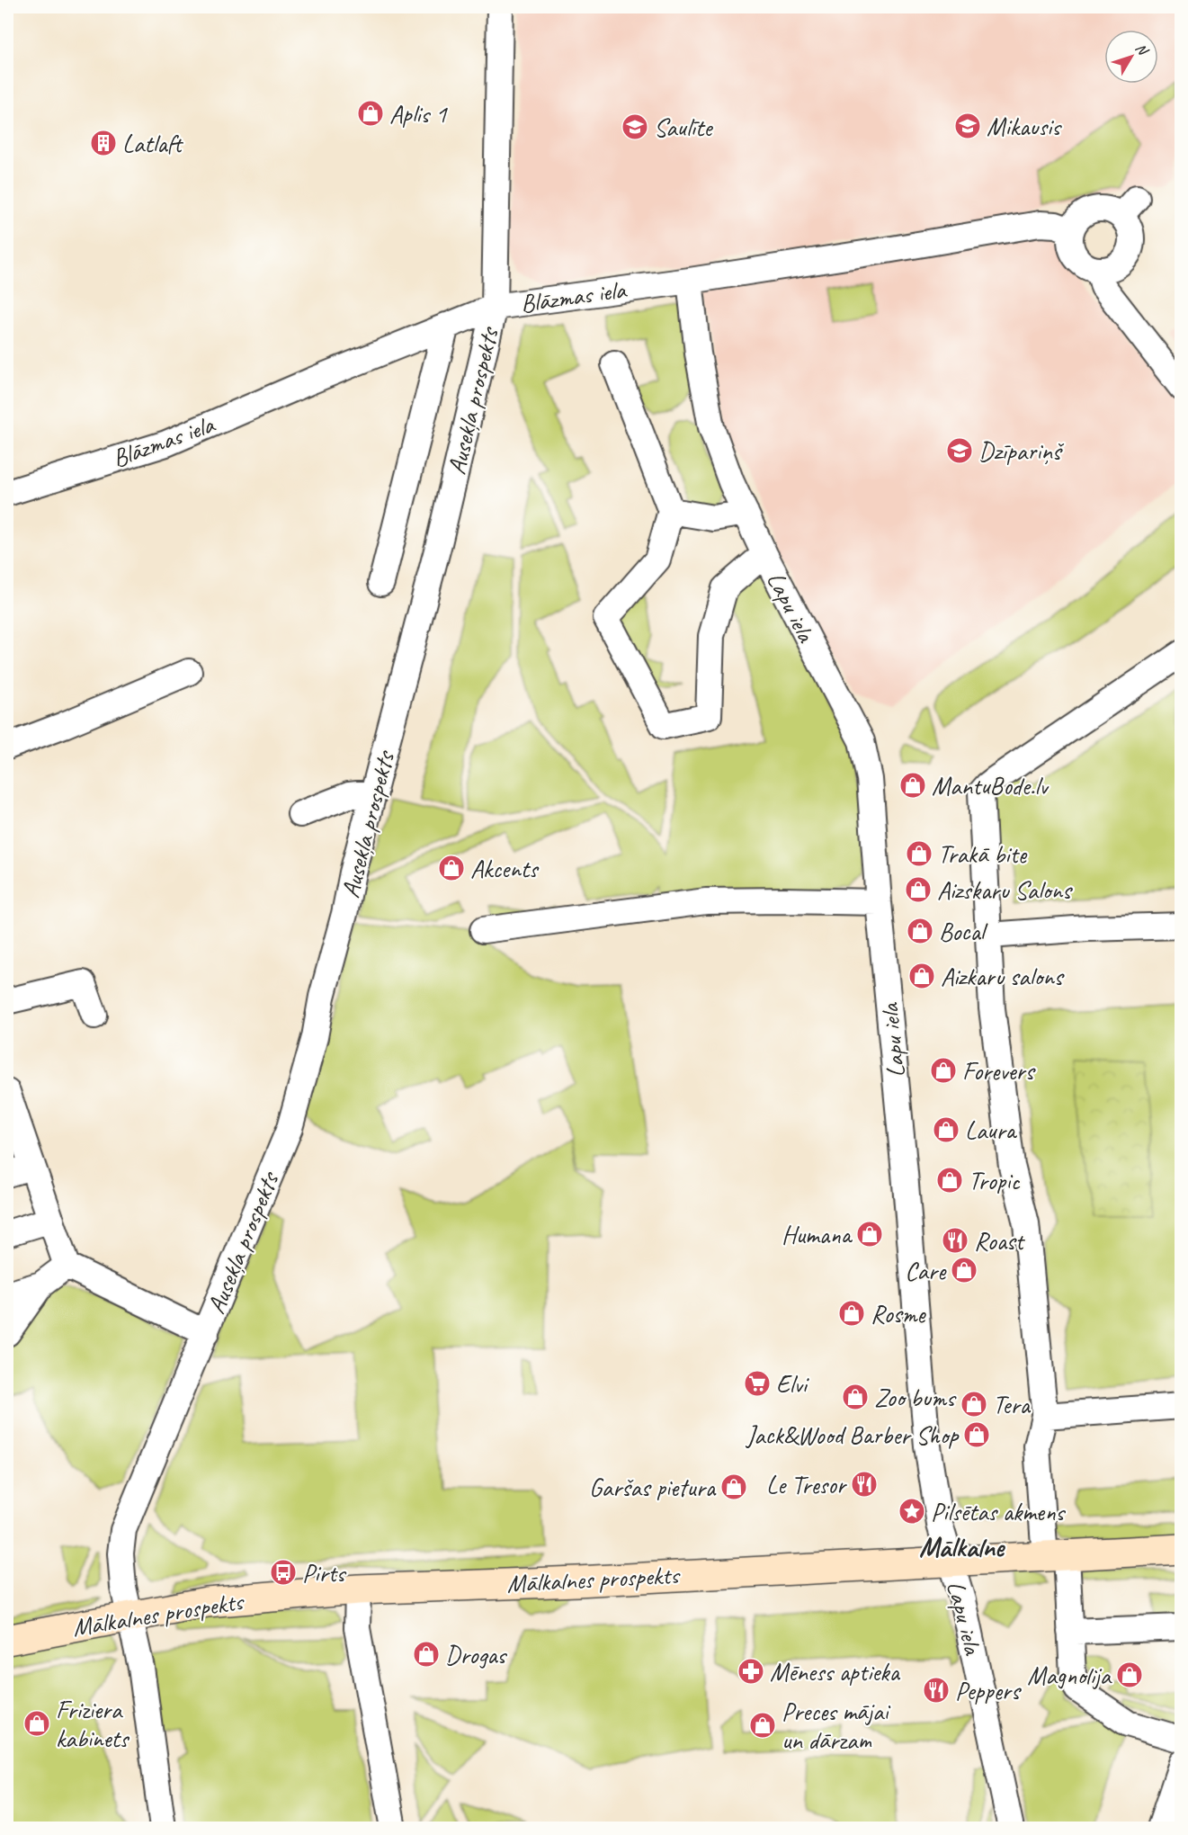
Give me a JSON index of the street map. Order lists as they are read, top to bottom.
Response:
{
  "streets": {
    "main road": ["Mālkalnes prospekts"],
    "street": ["Blāzmas iela", "Ausekļa prospekts", "Lapu iela"]
  },
  "crossings": [
    ["Blāzmas iela", "Ausekļa prospekts"],
    ["Blāzmas iela", "Lapu iela"],
    ["Ausekļa prospekts", "Mālkalnes prospekts"],
    ["Lapu iela", "Mālkalnes prospekts"]
  ],
  "districts": ["Mālkalne"],
  "places": {
    "shop": [
      "Aplis 1",
      "MantuBode.lv",
      "Trakā bite",
      "Akcents",
      "Aizskaru Salons",
      "Bocal",
      "Aizkaru salons",
      "Forevers",
      "Laura",
      "Tropic",
      "Humana",
      "Care",
      "Rosme",
      "Zoo bums",
      "Tera",
      "Jack&Wood Barber Shop",
      "Garšas pietura",
      "Drogas",
      "Magnolija",
      "Friziera kabinets",
      "Preces mājai un dārzam"
    ],
    "school or university": ["Mikausis", "Saulīte", "Dzīpariņš"],
    "building": ["Latlaft"],
    "restaurant": ["Roast", "Le Tresor", "Peppers"],
    "supermarket": ["Elvi"],
    "place": ["Pilsētas akmens"],
    "bus stop": ["Pirts"],
    "pharmacy": ["Mēness aptieka"]
  },
  "north": "top right"
}
